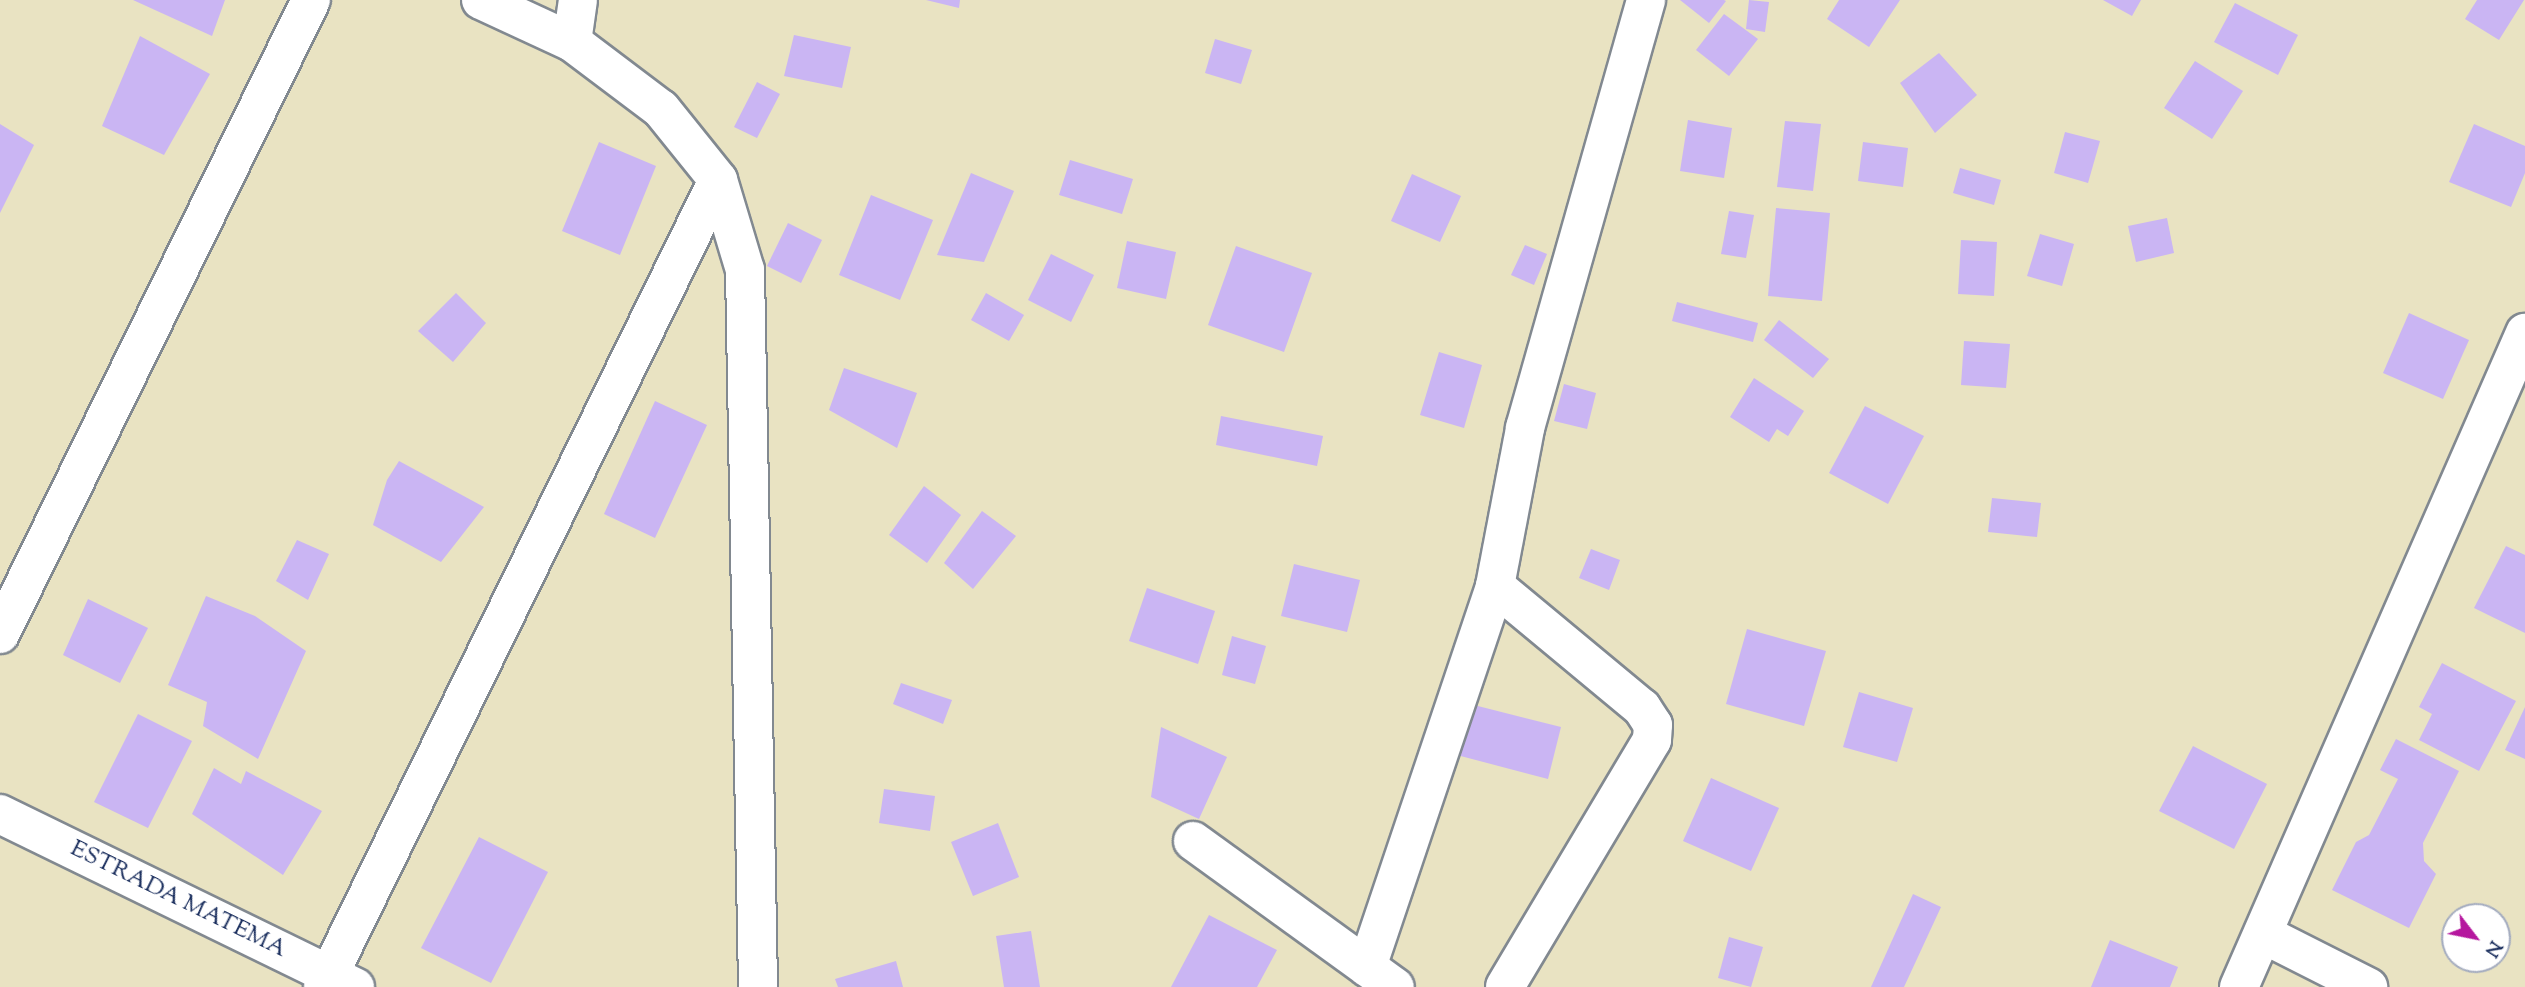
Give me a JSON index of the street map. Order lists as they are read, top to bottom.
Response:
{
  "streets": {
    "street": ["ESTRADA MATEMA"]
  },
  "north": "bottom right"
}
